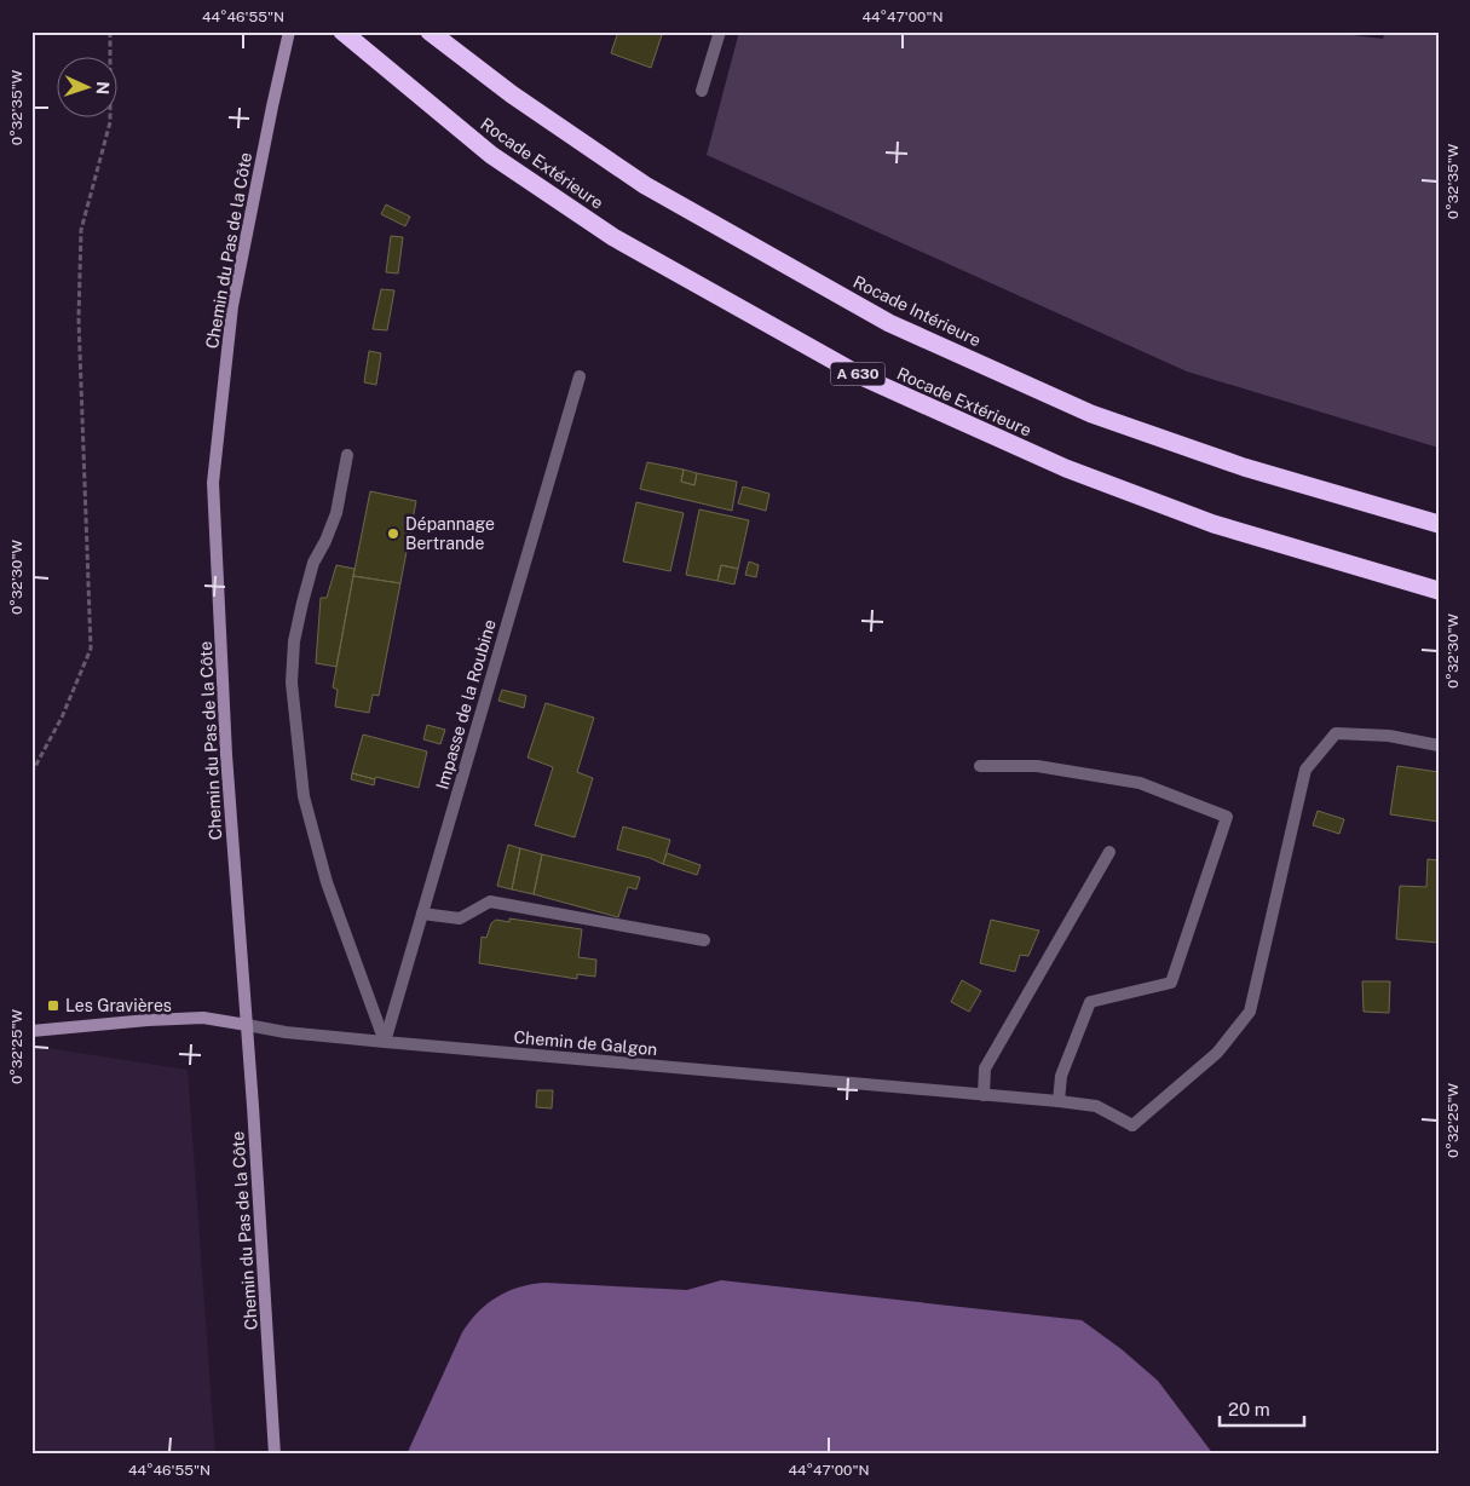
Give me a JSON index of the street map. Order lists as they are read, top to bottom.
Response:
{
  "streets": {
    "highway": ["Rocade Extérieure", "Rocade Intérieure", "A 630"],
    "street": ["Chemin du Pas de la Côte", "Impasse de la Roubine", "Chemin de Galgon"]
  },
  "crossings": [
    ["Chemin du Pas de la Côte", "Chemin de Galgon"],
    ["Impasse de la Roubine", "Chemin de Galgon"]
  ],
  "places": {
    "other": ["Dépannage Bertrande"],
    "transit": ["Les Gravières"]
  },
  "scale_bar": "20 m",
  "north": "right",
  "coordinates": [
    "44°46'55\"N",
    "44°47'00\"N",
    "0°32'35\"W",
    "0°32'30\"W",
    "0°32'25\"W"
  ]
}
